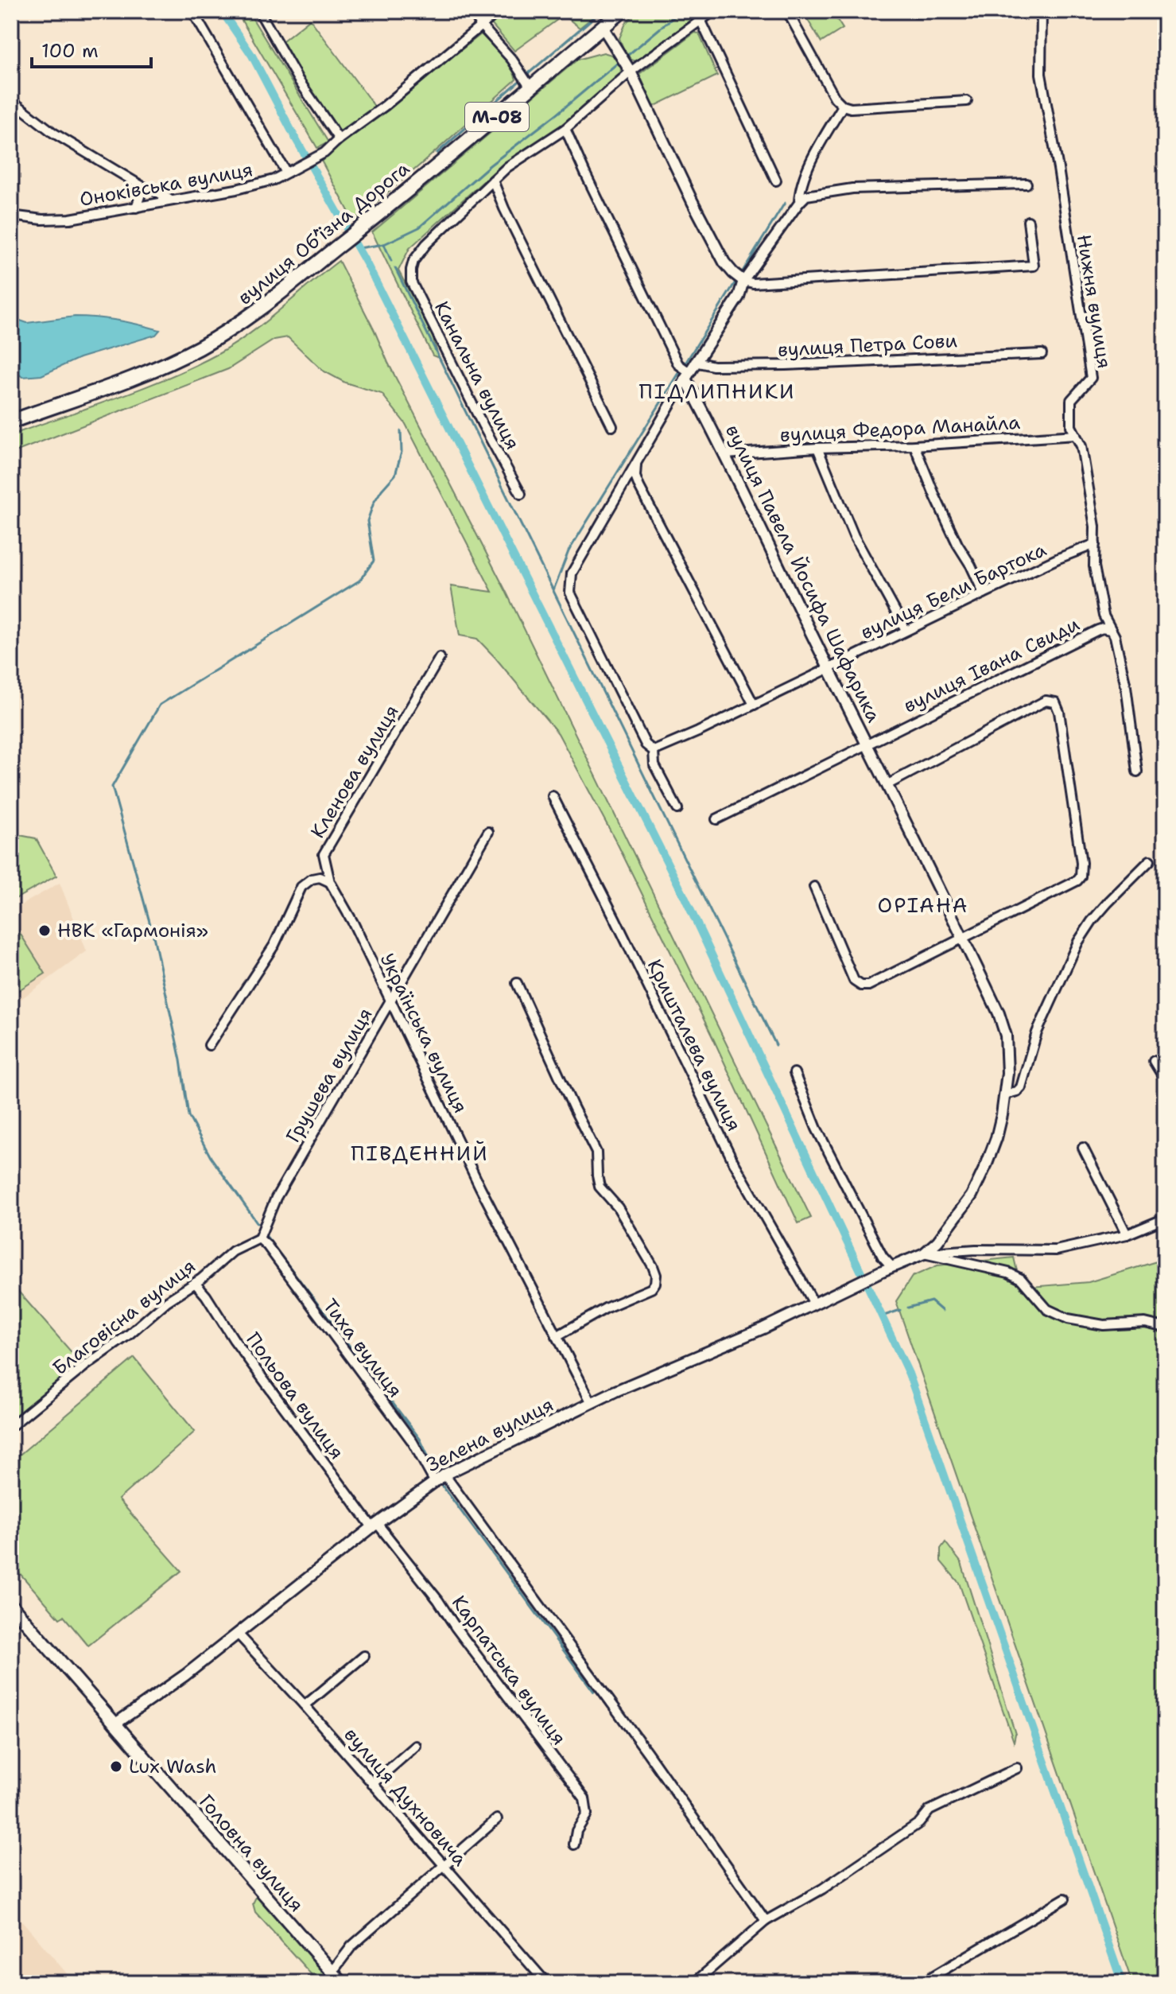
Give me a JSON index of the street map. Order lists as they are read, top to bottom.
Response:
{
  "streets": {
    "highway": ["М-08", "вулиця Обʼїзна Дорога"],
    "main road": ["Головна вулиця"],
    "street": [
      "Оноківська вулиця",
      "Нижня вулиця",
      "вулиця Петра Сови",
      "Канальна вулиця",
      "вулиця Федора Манайла",
      "вулиця Павела Йосифа Шафарика",
      "вулиця Бели Бартока",
      "вулиця Івана Свиди",
      "Кленова вулиця",
      "Українська вулиця",
      "Кришталева вулиця",
      "Грушева вулиця",
      "Благовісна вулиця",
      "Тиха вулиця",
      "Польова вулиця",
      "Зелена вулиця",
      "Карпатська вулиця",
      "вулиця Духновича"
    ]
  },
  "crossings": [
    ["Нижня вулиця", "вулиця Федора Манайла"],
    ["Нижня вулиця", "вулиця Бели Бартока"],
    ["Нижня вулиця", "вулиця Івана Свиди"],
    ["вулиця Федора Манайла", "вулиця Павела Йосифа Шафарика"],
    ["вулиця Павела Йосифа Шафарика", "вулиця Бели Бартока"],
    ["вулиця Павела Йосифа Шафарика", "вулиця Івана Свиди"],
    ["вулиця Павела Йосифа Шафарика", "Зелена вулиця"],
    ["Кленова вулиця", "Українська вулиця"],
    ["Українська вулиця", "Грушева вулиця"],
    ["Українська вулиця", "Зелена вулиця"],
    ["Кришталева вулиця", "Зелена вулиця"],
    ["Грушева вулиця", "Благовісна вулиця"],
    ["Грушева вулиця", "Тиха вулиця"],
    ["Благовісна вулиця", "Тиха вулиця"],
    ["Благовісна вулиця", "Польова вулиця"],
    ["Тиха вулиця", "Зелена вулиця"],
    ["Польова вулиця", "Зелена вулиця"],
    ["Польова вулиця", "Карпатська вулиця"],
    ["Зелена вулиця", "Карпатська вулиця"],
    ["Зелена вулиця", "вулиця Духновича"],
    ["Зелена вулиця", "Головна вулиця"]
  ],
  "districts": ["ПІДЛИПНИКИ", "ОРІАНА", "ПІВДЕННИЙ"],
  "places": ["НВК «Гармонія»", "Lux Wash"],
  "scale_bar": "100 m"
}
